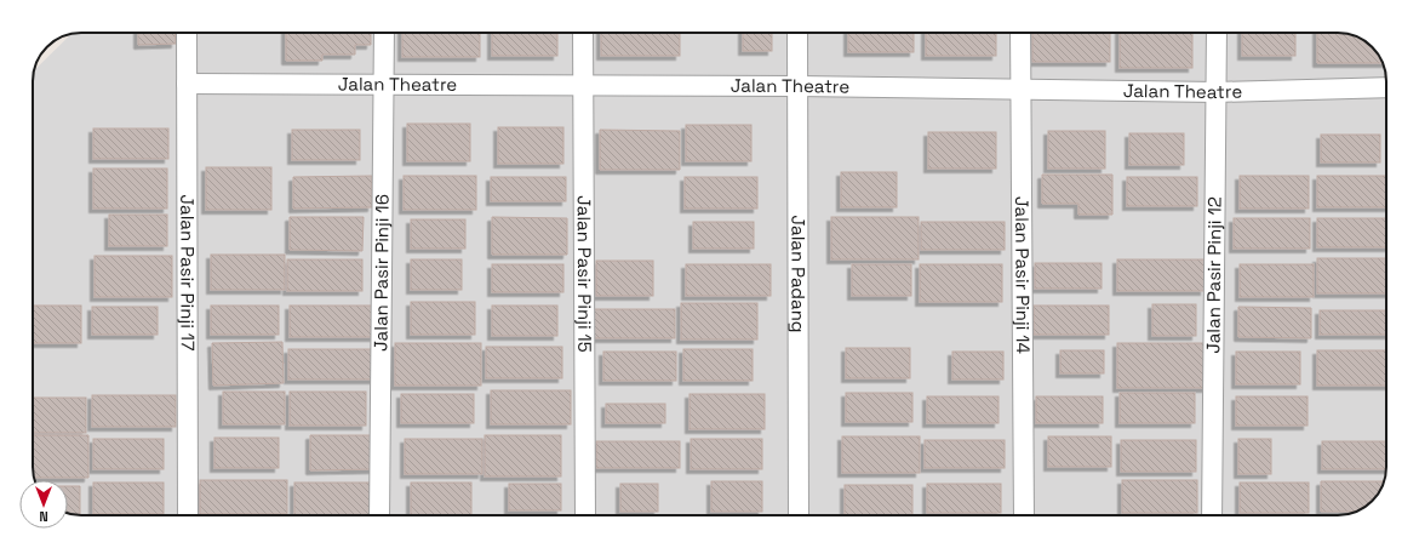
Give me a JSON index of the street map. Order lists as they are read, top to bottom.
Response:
{
  "streets": {
    "street": [
      "Jalan Theatre",
      "Jalan Pasir Pinji 17",
      "Jalan Pasir Pinji 16",
      "Jalan Pasir Pinji 15",
      "Jalan Padang",
      "Jalan Pasir Pinji 14",
      "Jalan Pasir Pinji 12"
    ]
  },
  "crossings": [
    ["Jalan Theatre", "Jalan Pasir Pinji 17"],
    ["Jalan Theatre", "Jalan Pasir Pinji 16"],
    ["Jalan Theatre", "Jalan Pasir Pinji 15"],
    ["Jalan Theatre", "Jalan Padang"],
    ["Jalan Theatre", "Jalan Pasir Pinji 14"],
    ["Jalan Theatre", "Jalan Pasir Pinji 12"]
  ],
  "north": "bottom"
}
